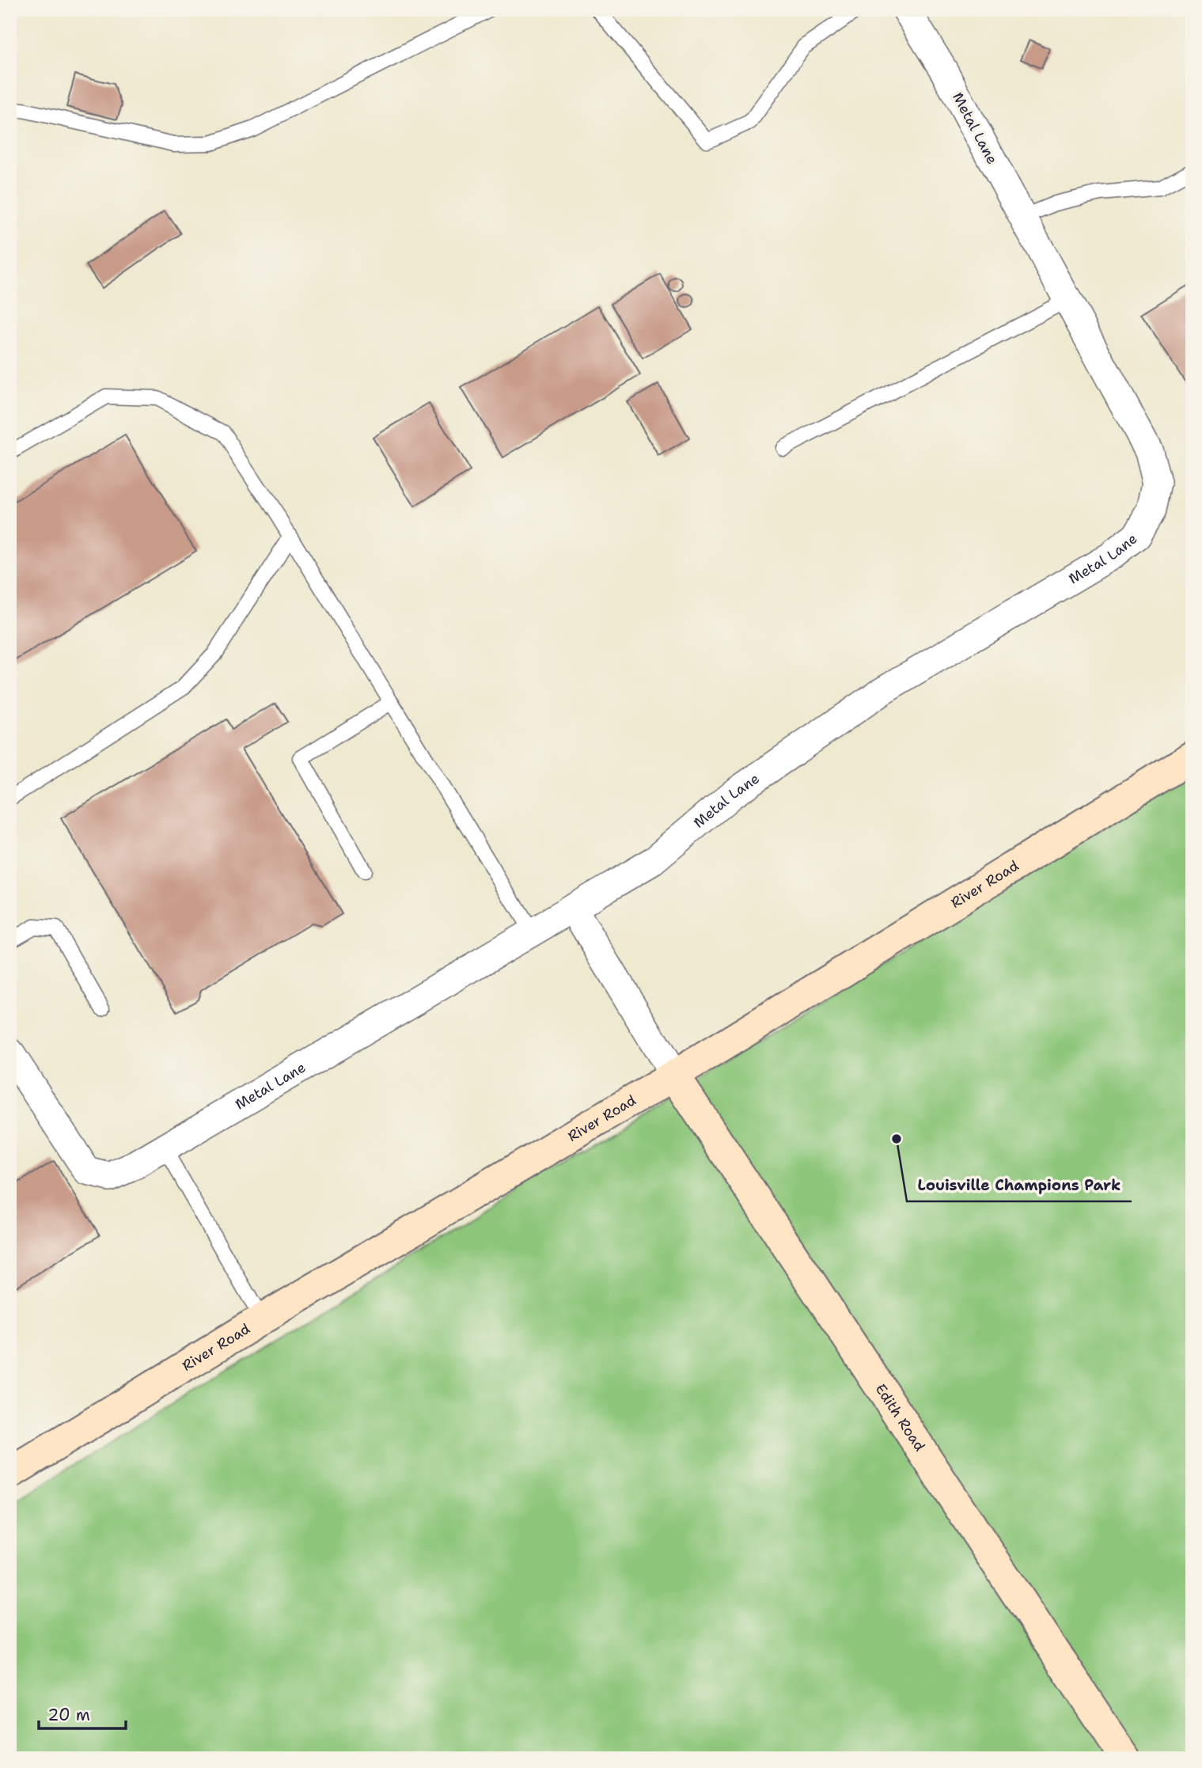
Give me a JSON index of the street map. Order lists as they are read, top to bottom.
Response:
{
  "streets": {
    "street": ["Metal Lane", "River Road", "Edith Road"]
  },
  "crossings": [
    ["River Road", "Edith Road"]
  ],
  "places": ["Louisville Champions Park"],
  "scale_bar": "20 m"
}
